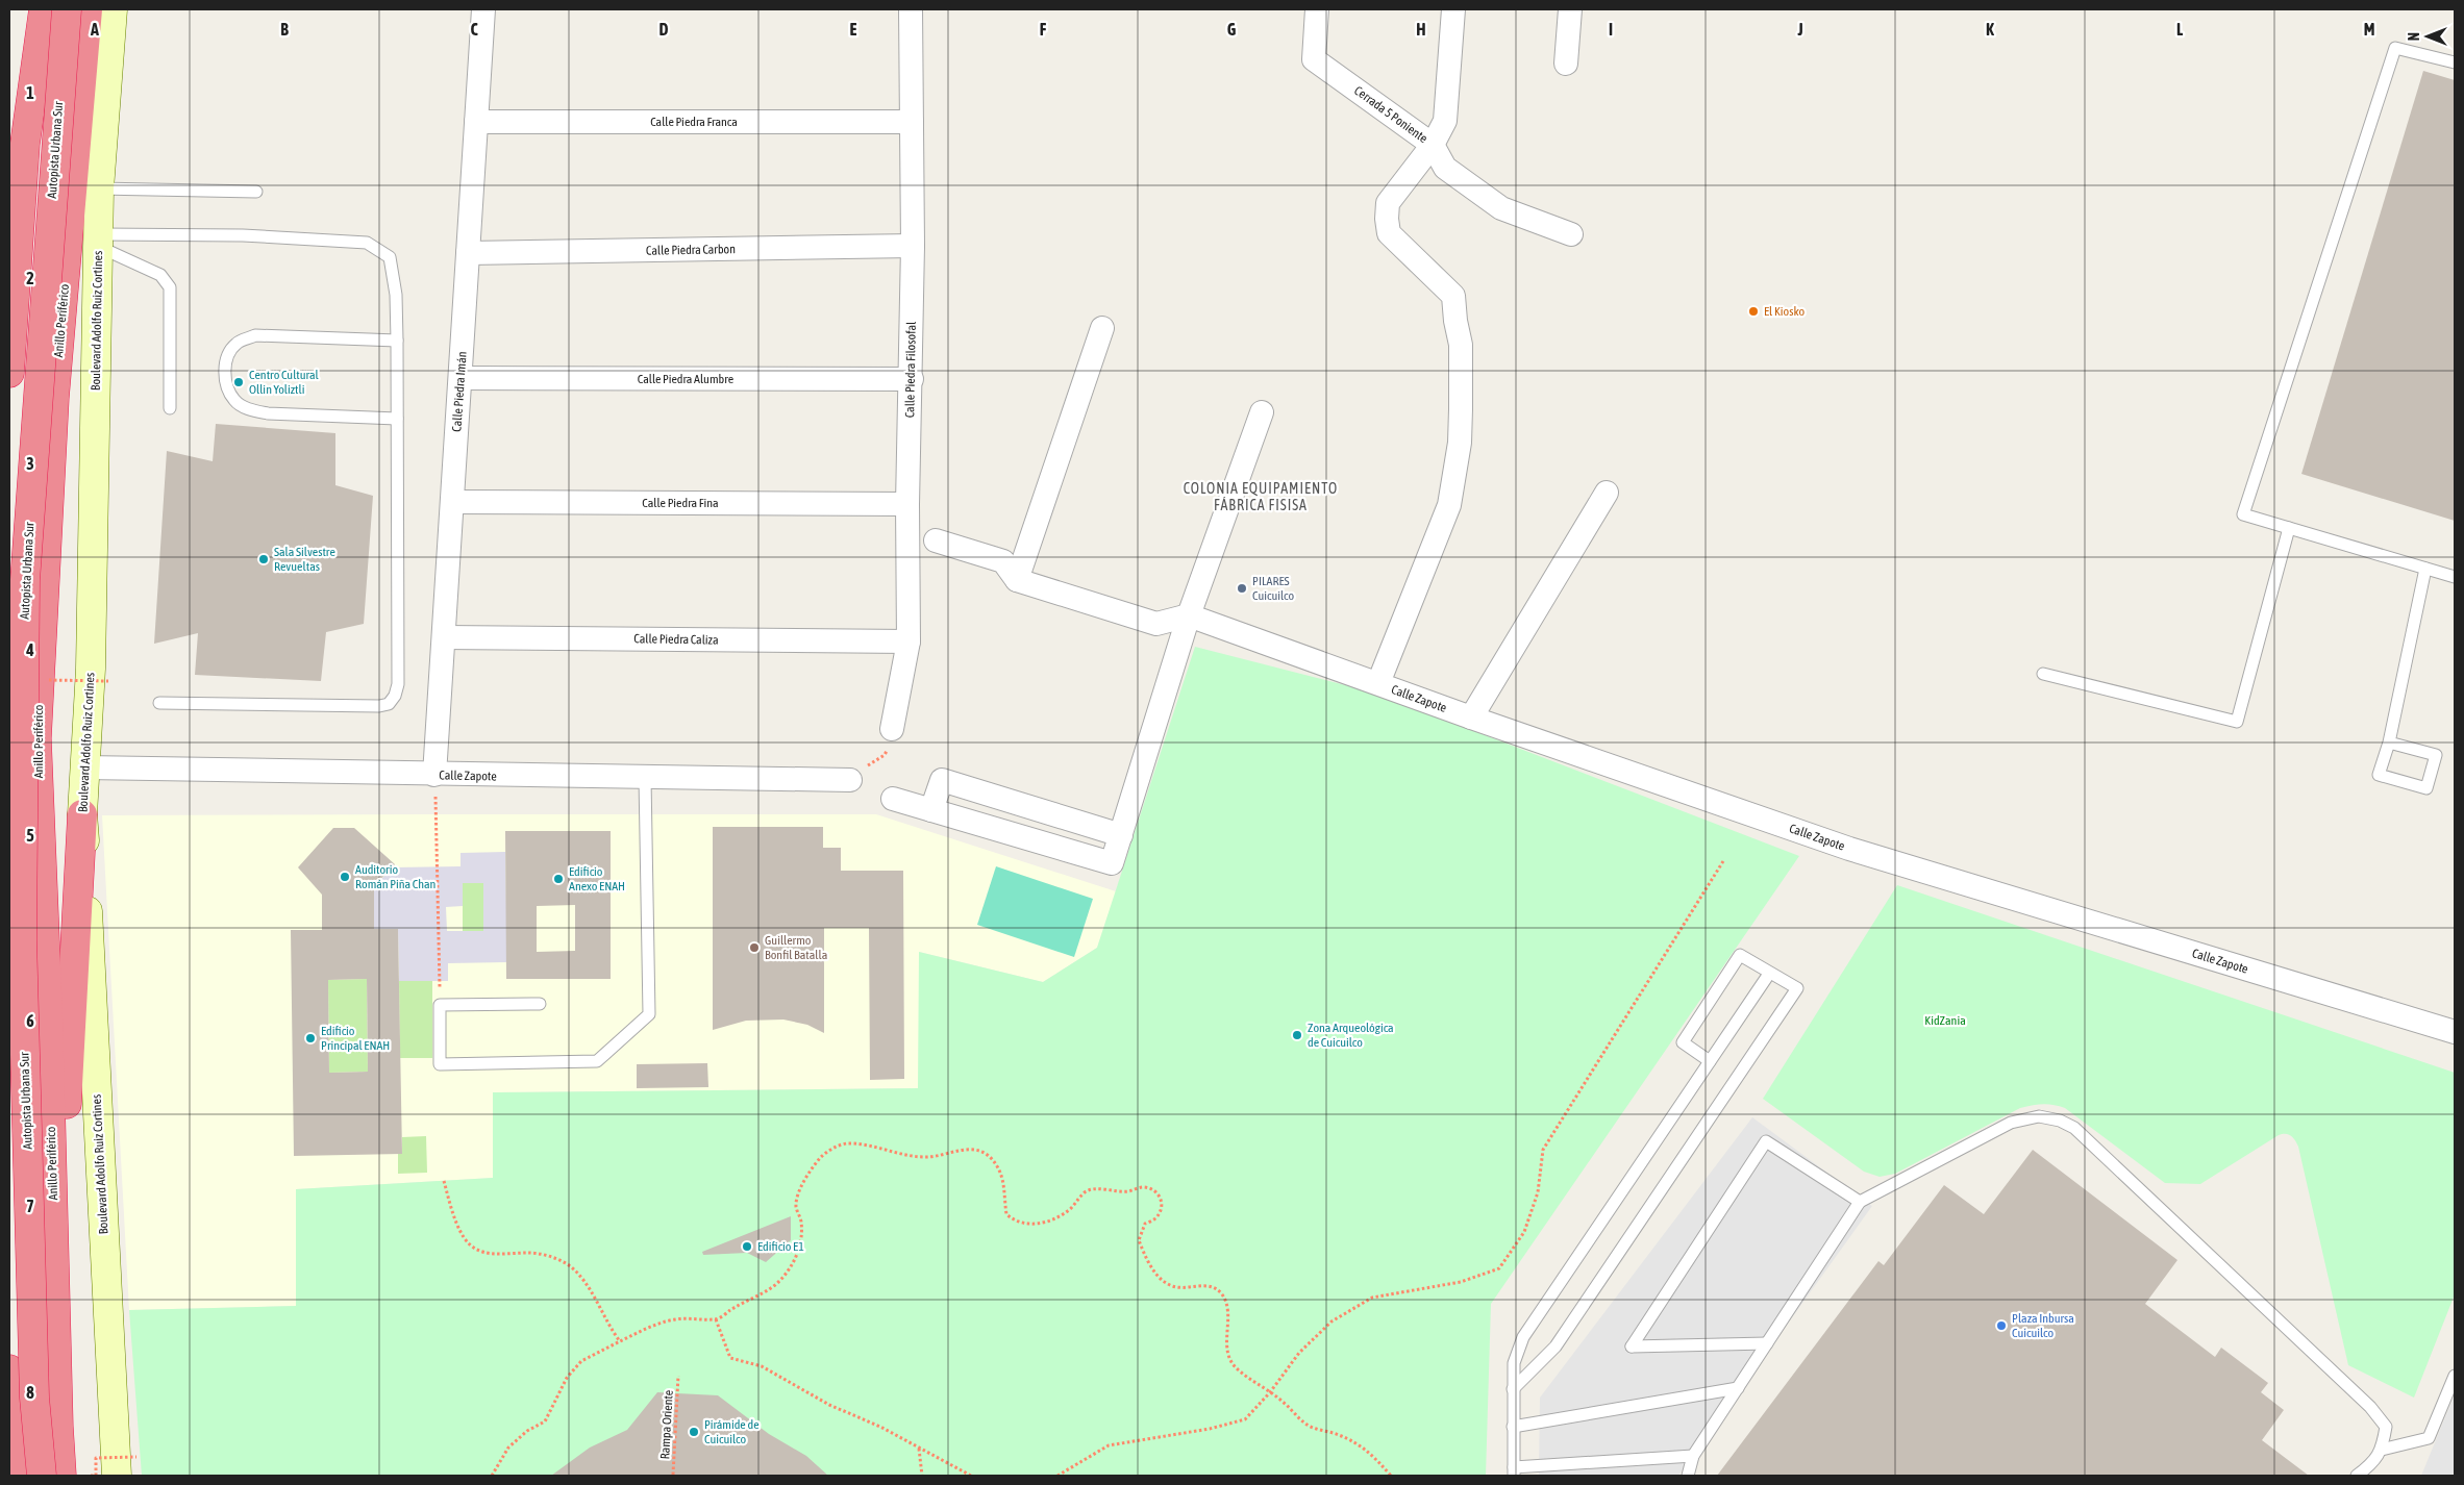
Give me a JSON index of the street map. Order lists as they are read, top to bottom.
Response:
{
  "streets": {
    "highway": ["Autopista Urbana Sur", "Anillo Periférico"],
    "main road": ["Boulevard Adolfo Ruiz Cortines"],
    "street": [
      "Cerrada 5 Poniente",
      "Calle Piedra Franca",
      "Calle Piedra Carbon",
      "Calle Piedra Filosofal",
      "Calle Piedra Alumbre",
      "Calle Piedra Imán",
      "Calle Piedra Fina",
      "Calle Piedra Caliza",
      "Calle Zapote"
    ],
    "path": ["Rampa Oriente"]
  },
  "crossings": [
    ["Calle Piedra Franca", "Calle Piedra Filosofal"],
    ["Calle Piedra Franca", "Calle Piedra Imán"],
    ["Calle Piedra Carbon", "Calle Piedra Filosofal"],
    ["Calle Piedra Carbon", "Calle Piedra Imán"],
    ["Boulevard Adolfo Ruiz Cortines", "Calle Zapote"],
    ["Calle Piedra Filosofal", "Calle Piedra Alumbre"],
    ["Calle Piedra Filosofal", "Calle Piedra Fina"],
    ["Calle Piedra Filosofal", "Calle Piedra Caliza"],
    ["Calle Piedra Alumbre", "Calle Piedra Imán"],
    ["Calle Piedra Imán", "Calle Piedra Fina"],
    ["Calle Piedra Imán", "Calle Piedra Caliza"],
    ["Calle Piedra Imán", "Calle Zapote"]
  ],
  "districts": ["COLONIA EQUIPAMIENTO FÁBRICA FISISA"],
  "parks": ["KidZania"],
  "places": [
    "El Kiosko",
    "Centro Cultural Ollin Yoliztli",
    "Sala Silvestre Revueltas",
    "PILARES Cuicuilco",
    "Auditorio Román Piña Chan",
    "Edificio Anexo ENAH",
    "Guillermo Bonfil Batalla",
    "Zona Arqueológica de Cuicuilco",
    "Edificio Principal ENAH",
    "Edificio E1",
    "Plaza Inbursa Cuicuilco",
    "Pirámide de Cuicuilco"
  ],
  "north": "left",
  "grid": {
    "columns": [
      "A",
      "B",
      "C",
      "D",
      "E",
      "F",
      "G",
      "H",
      "I",
      "J",
      "K",
      "L",
      "M"
    ],
    "rows": [
      "1",
      "2",
      "3",
      "4",
      "5",
      "6",
      "7",
      "8"
    ]
  }
}
